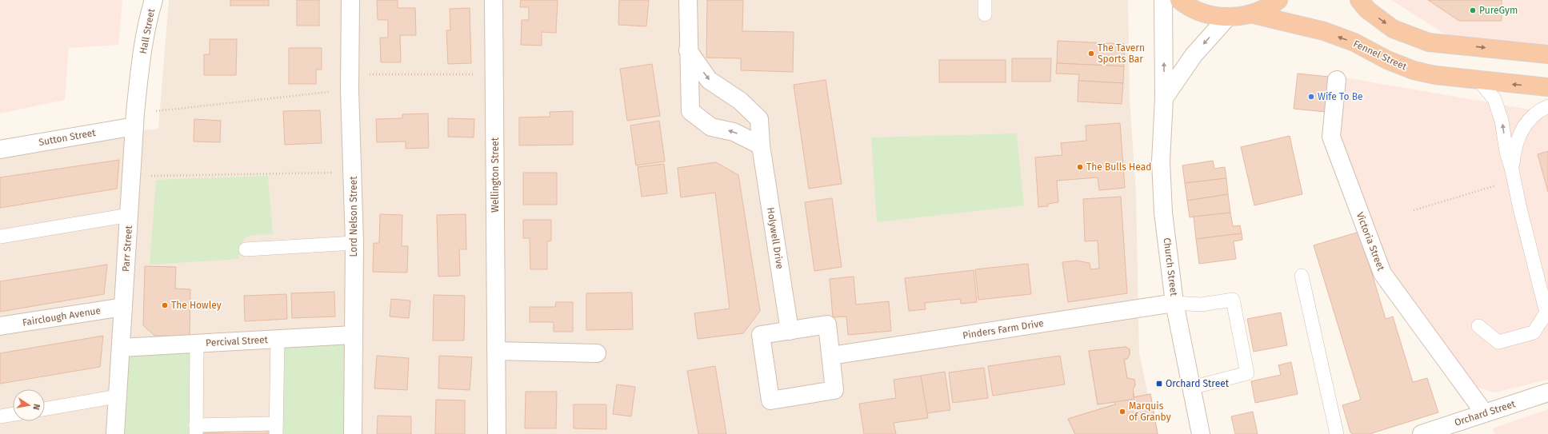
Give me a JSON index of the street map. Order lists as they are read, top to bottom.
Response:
{
  "streets": {
    "highway": ["Fennel Street"],
    "street": [
      "Hall Street",
      "Sutton Street",
      "Wellington Street",
      "Lord Nelson Street",
      "Holywell Drive",
      "Victoria Street",
      "Parr Street",
      "Church Street",
      "Fairclough Avenue",
      "Pinders Farm Drive",
      "Percival Street",
      "Orchard Street"
    ]
  },
  "crossings": [
    ["Hall Street", "Parr Street"],
    ["Sutton Street", "Parr Street"],
    ["Lord Nelson Street", "Percival Street"],
    ["Victoria Street", "Orchard Street"],
    ["Parr Street", "Fairclough Avenue"],
    ["Parr Street", "Percival Street"],
    ["Church Street", "Pinders Farm Drive"]
  ],
  "one_way": ["Holywell Drive"],
  "places": {
    "other": [
      "PureGym",
      "The Tavern Sports Bar",
      "Wife To Be",
      "The Bulls Head",
      "The Howley",
      "Marquis of Granby"
    ],
    "transit": ["Orchard Street"]
  },
  "north": "right"
}
